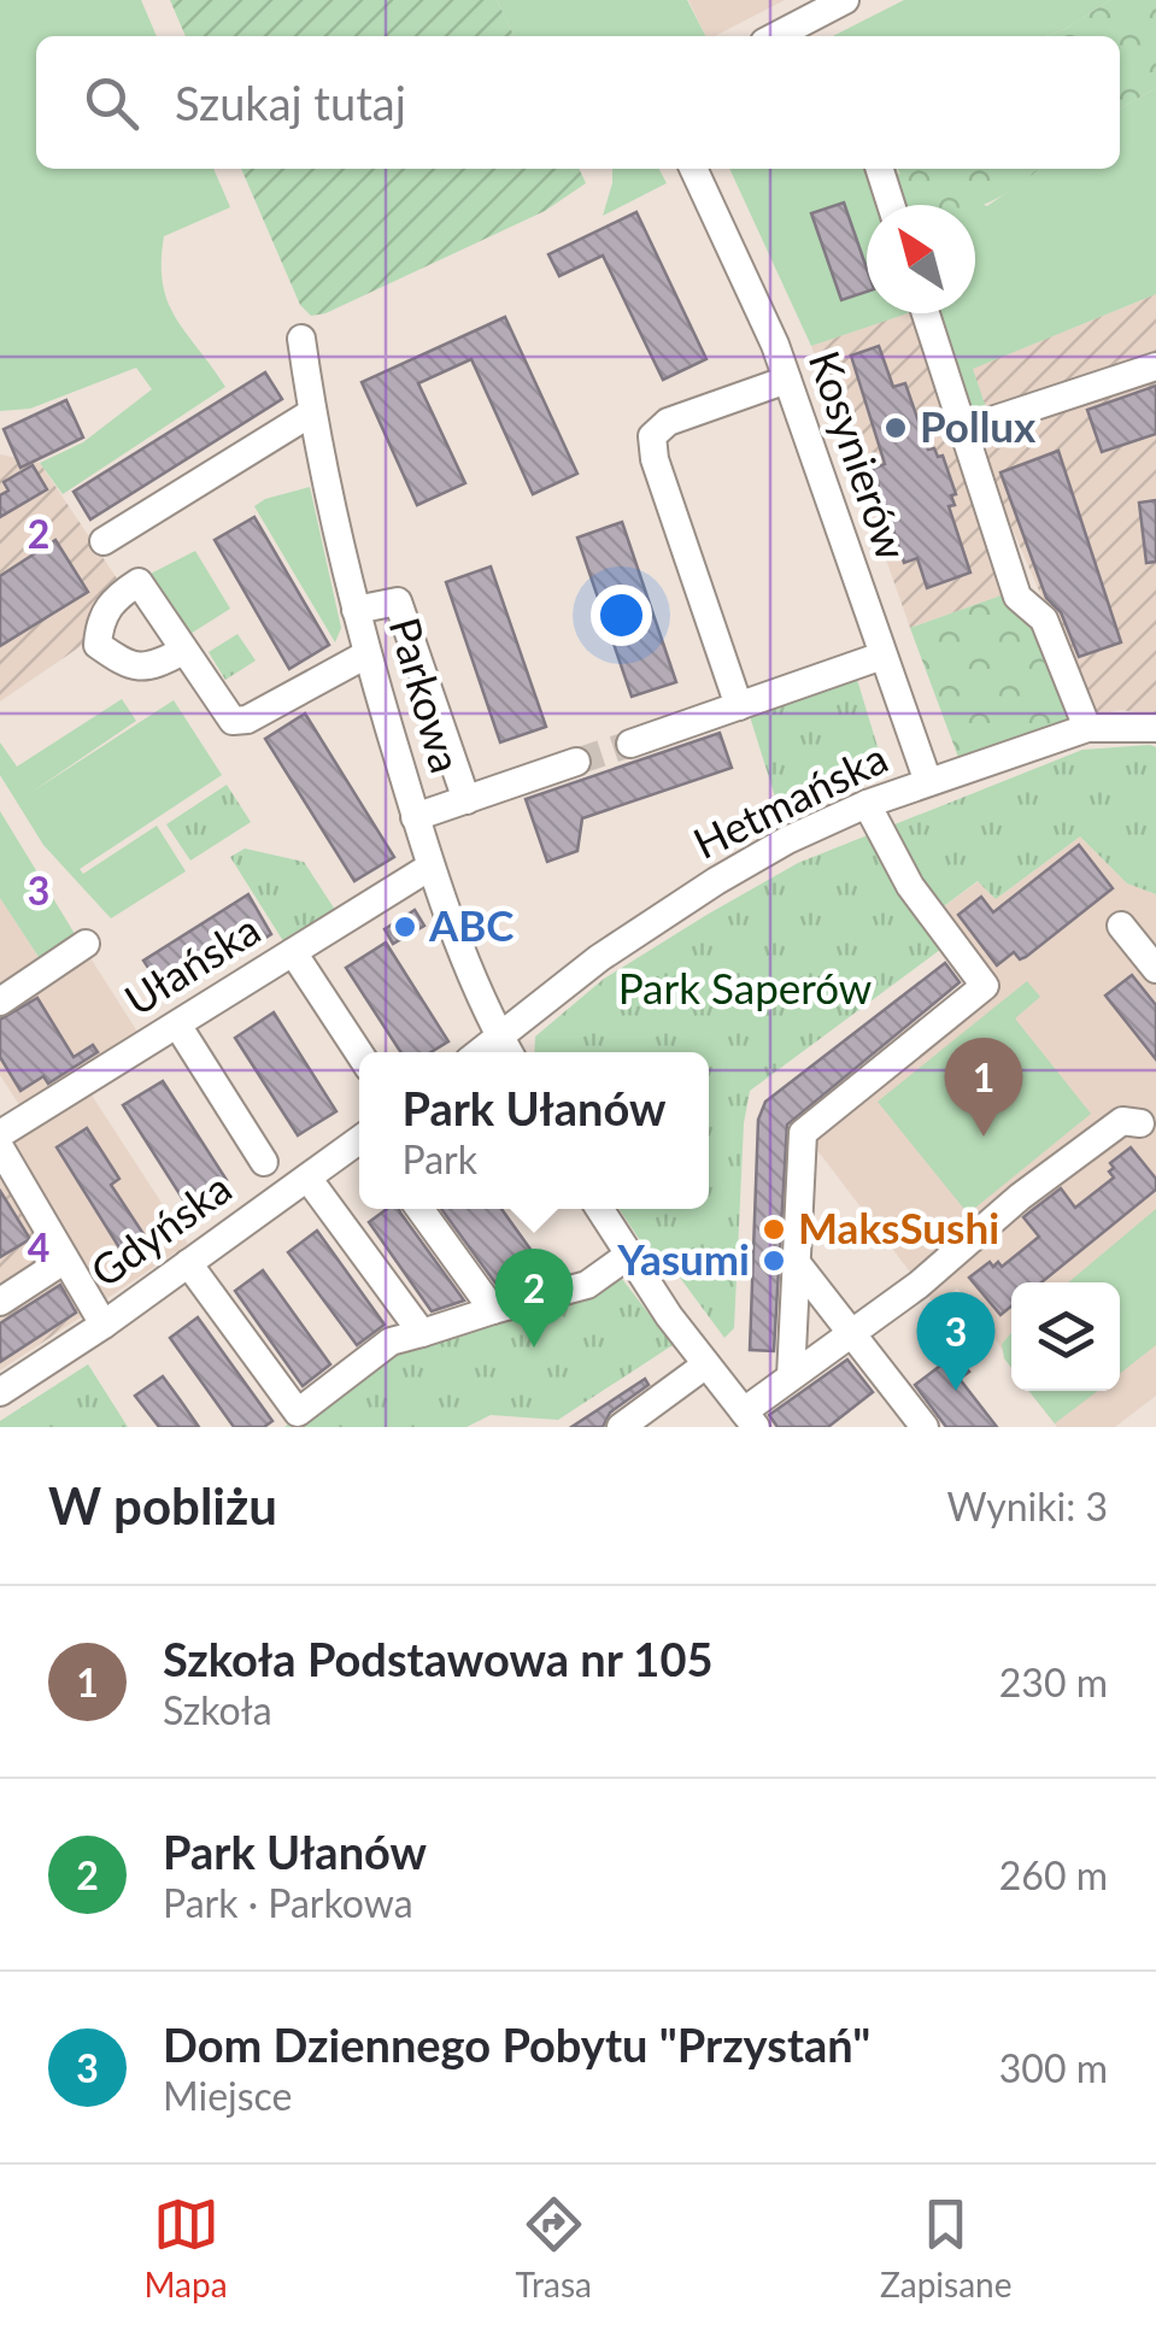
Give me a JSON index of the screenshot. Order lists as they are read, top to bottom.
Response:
{
  "streets": {
    "street": [
      "Kosynierów",
      "Parkowa",
      "Hetmańska",
      "Ułańska",
      "Gdyńska"
    ]
  },
  "crossings": [
    ["Kosynierów", "Hetmańska"],
    ["Parkowa", "Hetmańska"],
    ["Parkowa", "Ułańska"]
  ],
  "parks": ["Park Saperów"],
  "places": [
    "Pollux",
    "ABC",
    "MaksSushi",
    "Yasumi"
  ],
  "north": "top left",
  "page": {
    "search": "Szukaj tutaj",
    "pins": ["1", "2", "3"],
    "popup": ["Park Ułanów", "Park"],
    "heading": ["W pobliżu", "Wyniki: 3"],
    "list": [
      {
        "mark": "1",
        "name": "Szkoła Podstawowa nr 105",
        "note": "Szkoła",
        "value": "230 m"
      },
      {
        "mark": "2",
        "name": "Park Ułanów",
        "note": "Park · Parkowa",
        "value": "260 m"
      },
      {
        "mark": "3",
        "name": "Dom Dziennego Pobytu \"Przystań\"",
        "note": "Miejsce",
        "value": "300 m"
      }
    ],
    "nav": ["Mapa", "Trasa", "Zapisane"]
  },
  "grid": {
    "rows": ["2", "3", "4"]
  }
}
